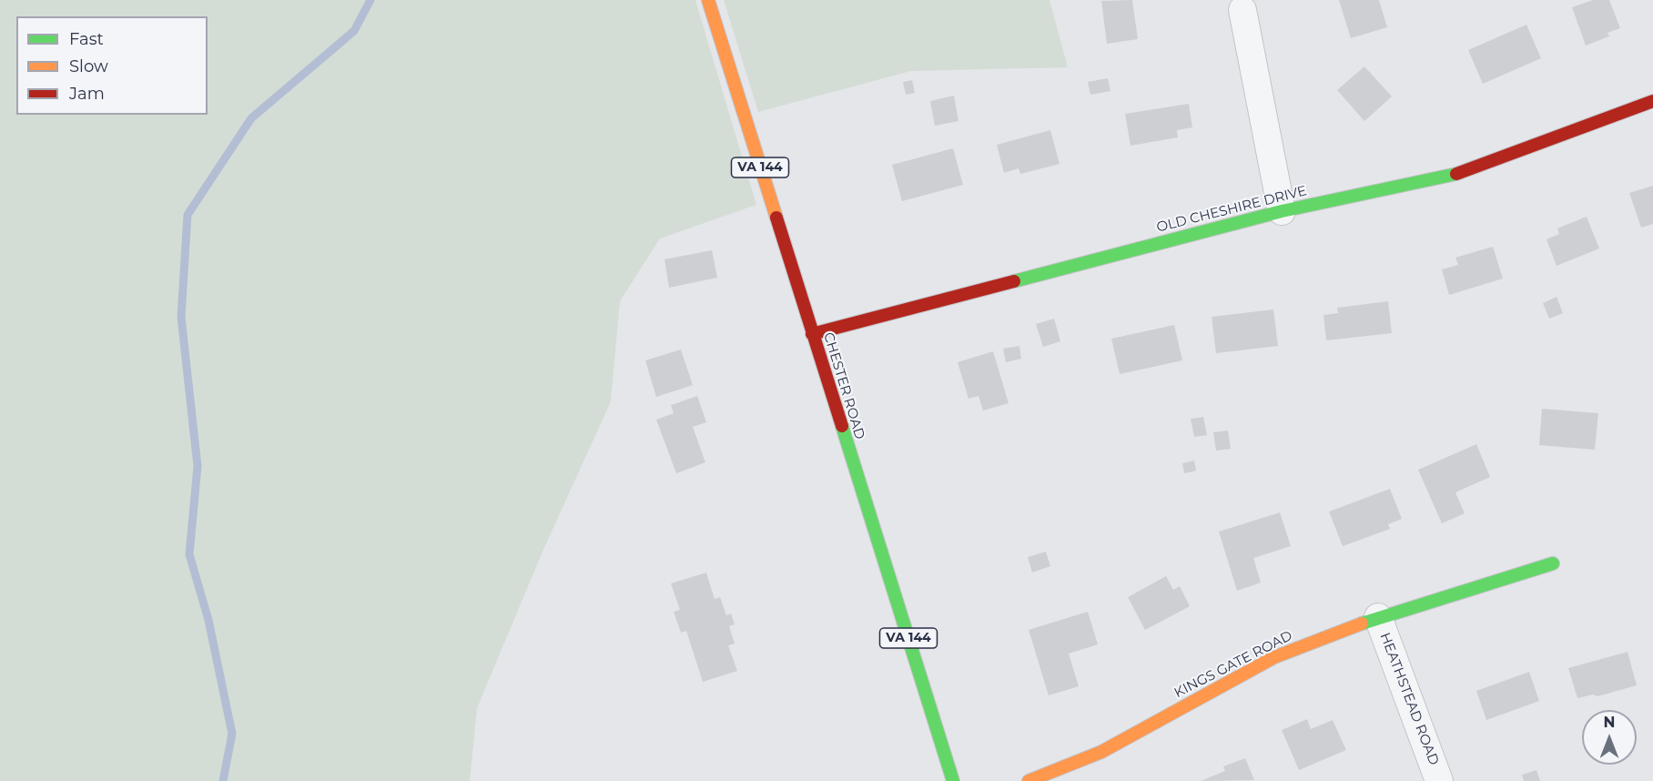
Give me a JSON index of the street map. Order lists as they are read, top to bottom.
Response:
{
  "streets": {
    "street": [
      "VA 144",
      "OLD CHESHIRE DRIVE",
      "CHESTER ROAD",
      "KINGS GATE ROAD",
      "HEATHSTEAD ROAD"
    ]
  },
  "crossings": [
    ["OLD CHESHIRE DRIVE", "CHESTER ROAD"],
    ["KINGS GATE ROAD", "HEATHSTEAD ROAD"]
  ],
  "legend": ["Fast", "Slow", "Jam"],
  "north": "top"
}
